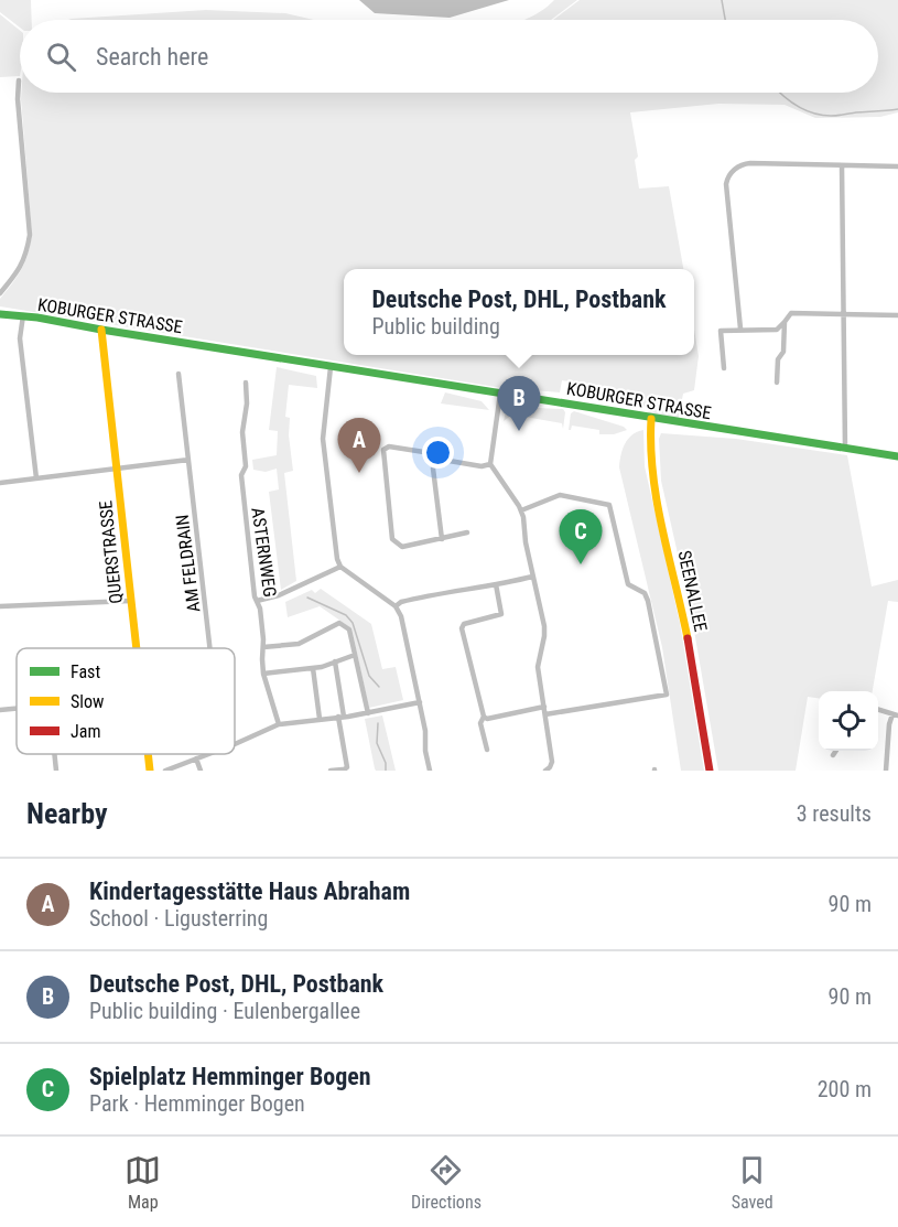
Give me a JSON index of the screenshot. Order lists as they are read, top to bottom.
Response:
{
  "streets": {
    "main road": ["KOBURGER STRASSE", "QUERSTRASSE", "SEENALLEE"],
    "street": ["ASTERNWEG", "AM FELDRAIN"]
  },
  "crossings": [
    ["KOBURGER STRASSE", "QUERSTRASSE"],
    ["KOBURGER STRASSE", "SEENALLEE"]
  ],
  "legend": ["Fast", "Slow", "Jam"],
  "page": {
    "search": "Search here",
    "popup": ["Deutsche Post, DHL, Postbank", "Public building"],
    "pins": ["B", "A", "C"],
    "heading": ["Nearby", "3 results"],
    "list": [
      {
        "mark": "A",
        "name": "Kindertagesstätte Haus Abraham",
        "note": "School · Ligusterring",
        "value": "90 m"
      },
      {
        "mark": "B",
        "name": "Deutsche Post, DHL, Postbank",
        "note": "Public building · Eulenbergallee",
        "value": "90 m"
      },
      {
        "mark": "C",
        "name": "Spielplatz Hemminger Bogen",
        "note": "Park · Hemminger Bogen",
        "value": "200 m"
      }
    ],
    "nav": ["Map", "Directions", "Saved"]
  }
}
